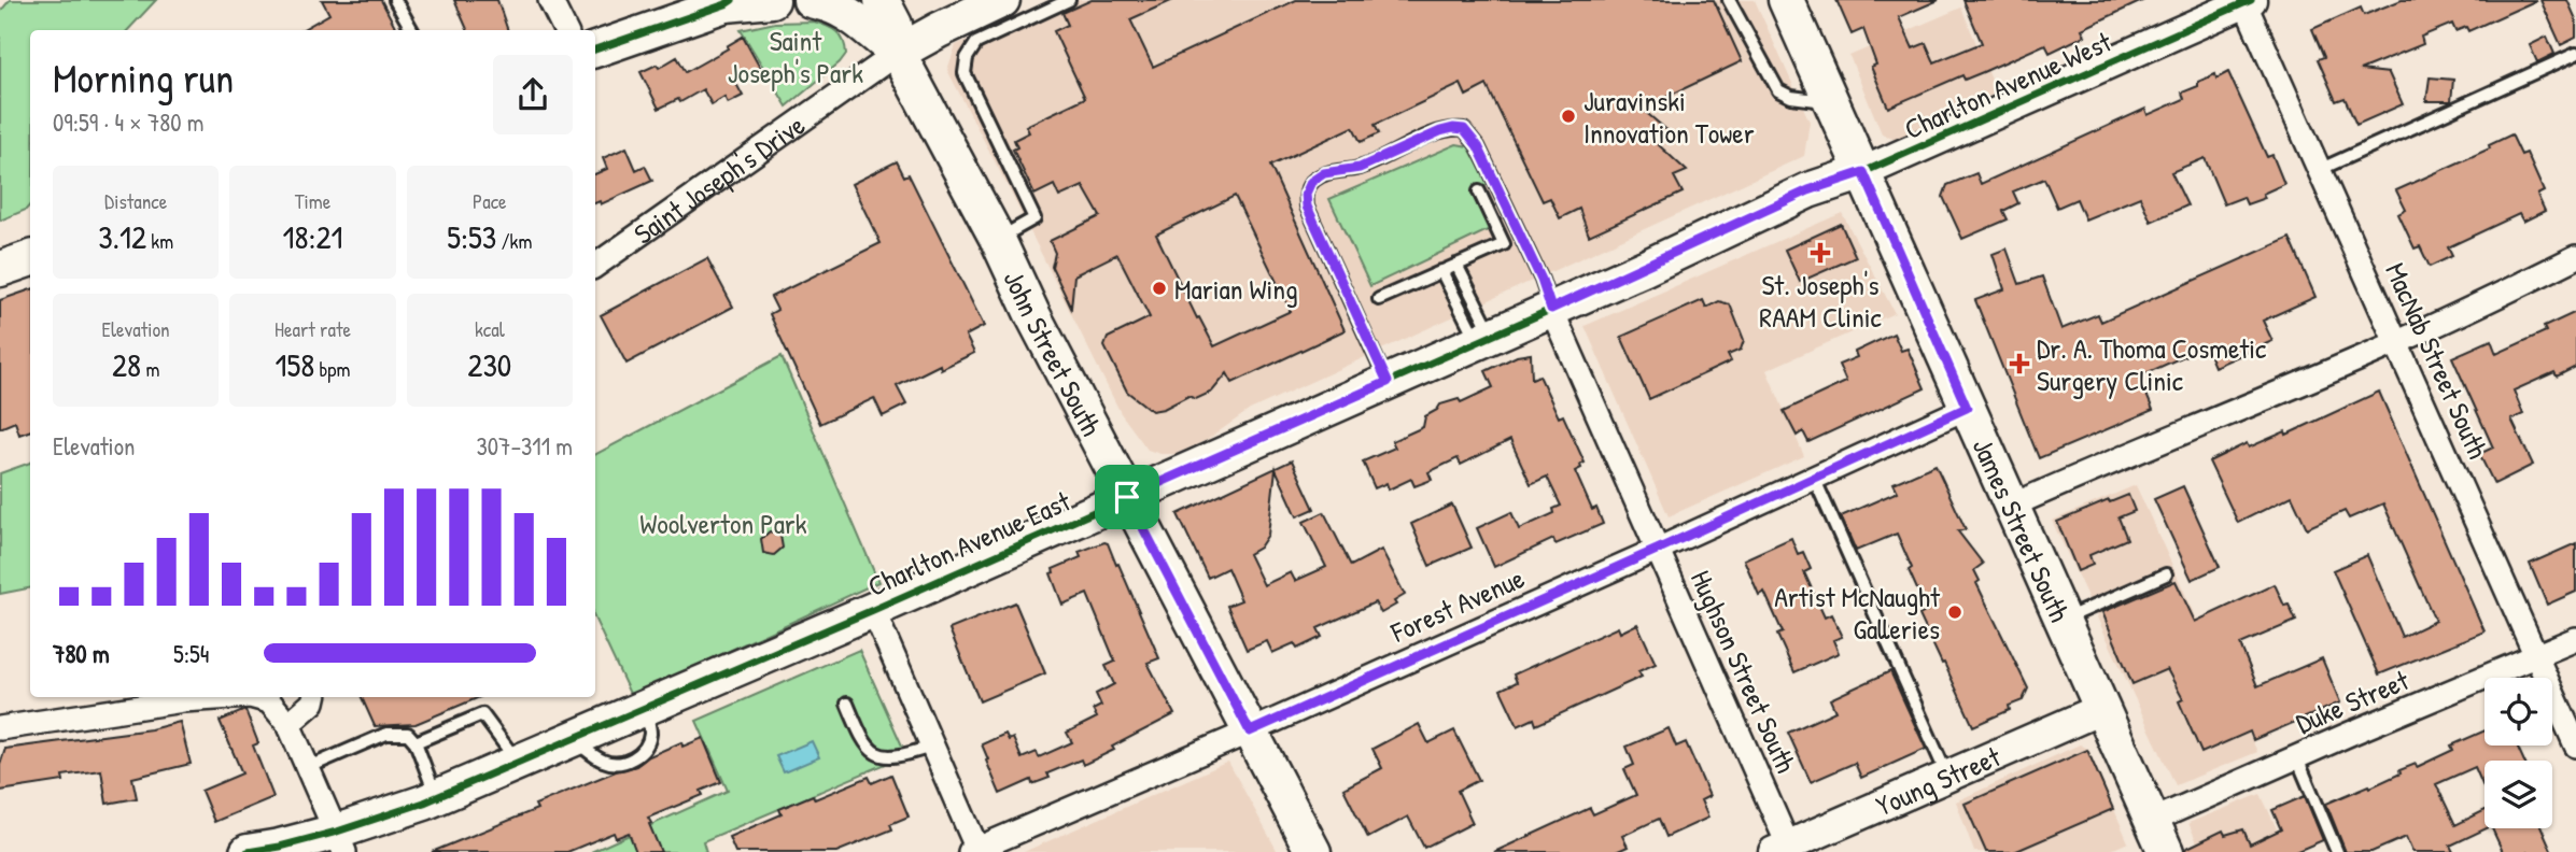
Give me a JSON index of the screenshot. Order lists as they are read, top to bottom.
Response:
{
  "streets": {
    "main road": [
      "Saint Joseph's Drive",
      "John Street South",
      "James Street South",
      "Charlton Avenue East"
    ],
    "street": [
      "Charlton Avenue West",
      "MacNab Street South",
      "Forest Avenue",
      "Hughson Street South",
      "Duke Street",
      "Young Street"
    ]
  },
  "crossings": [
    ["Charlton Avenue West", "MacNab Street South"],
    ["Charlton Avenue West", "James Street South"],
    ["Charlton Avenue West", "Charlton Avenue East"],
    ["Saint Joseph's Drive", "John Street South"],
    ["John Street South", "Charlton Avenue East"],
    ["John Street South", "Forest Avenue"],
    ["MacNab Street South", "Duke Street"],
    ["James Street South", "Charlton Avenue East"],
    ["James Street South", "Forest Avenue"],
    ["James Street South", "Duke Street"],
    ["James Street South", "Young Street"],
    ["Charlton Avenue East", "Hughson Street South"],
    ["Forest Avenue", "Hughson Street South"],
    ["Hughson Street South", "Young Street"]
  ],
  "parks": ["Saint Joseph's Park", "Woolverton Park"],
  "places": {
    "other": ["Juravinski Innovation Tower", "Marian Wing", "Artist McNaught Galleries"],
    "health": ["St. Joseph's RAAM Clinic", "Dr. A. Thoma Cosmetic Surgery Clinic"]
  },
  "page": {
    "heading": ["Morning run", "09:59 · 4 × 780 m"],
    "stats": [
      ["Distance", "3.12 km"],
      ["Time", "18:21"],
      ["Pace", "5:53 /km"],
      ["Elevation", "28 m"],
      ["Heart rate", "158 bpm"],
      ["kcal", "230"]
    ],
    "chart": ["Elevation", "307–311 m"],
    "list": [
      {
        "name": "780 m",
        "note": "5:54"
      }
    ]
  }
}
